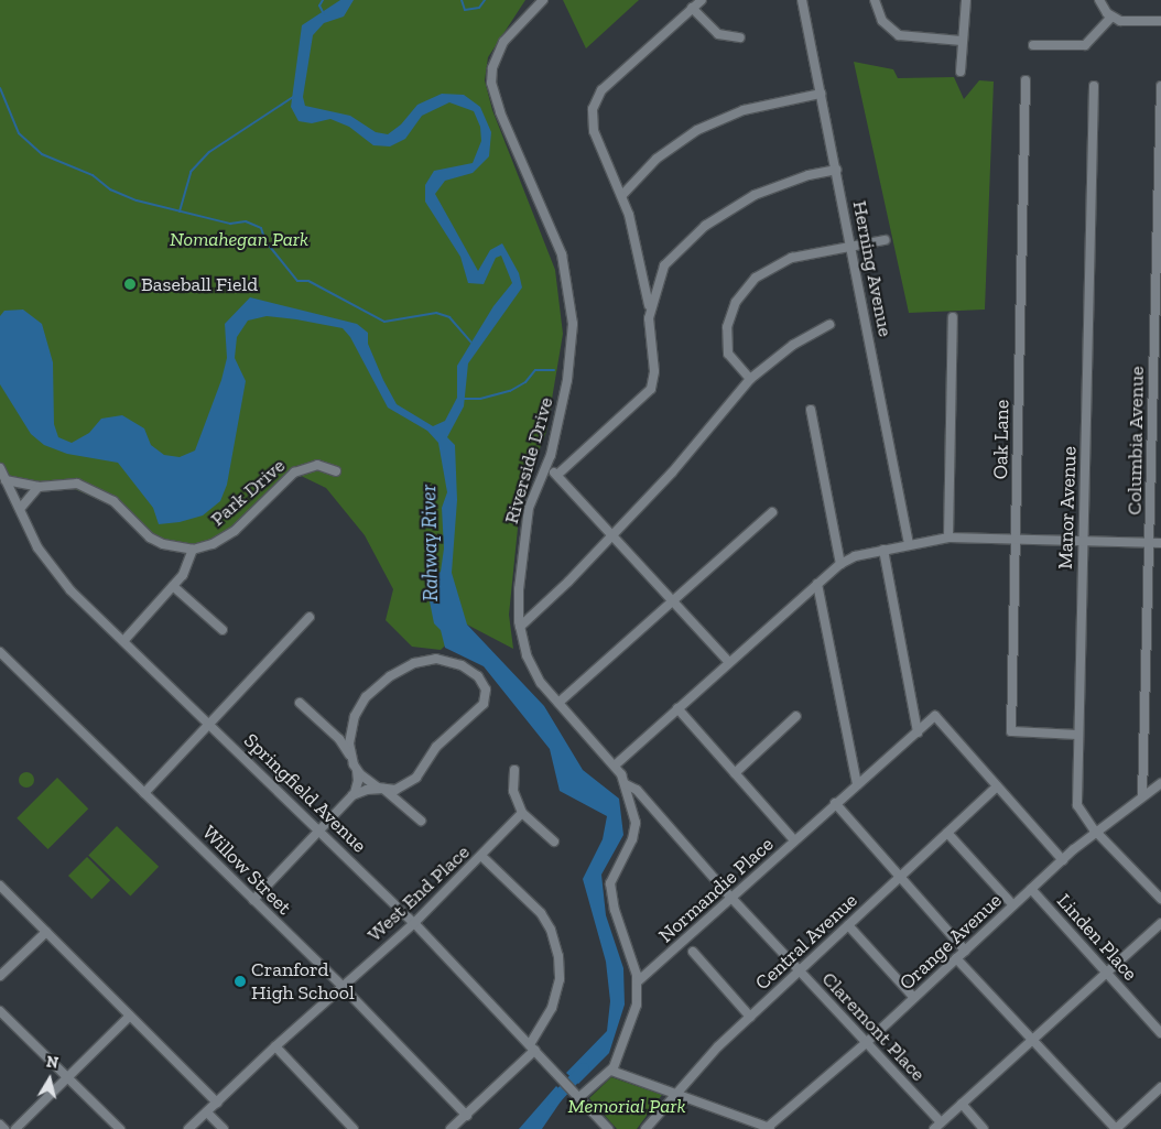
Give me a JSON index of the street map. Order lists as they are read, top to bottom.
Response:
{
  "streets": {
    "street": [
      "Herning Avenue",
      "Oak Lane",
      "Columbia Avenue",
      "Riverside Drive",
      "Park Drive",
      "Manor Avenue",
      "Springfield Avenue",
      "Willow Street",
      "Normandie Place",
      "West End Place",
      "Linden Place",
      "Central Avenue",
      "Orange Avenue",
      "Claremont Place"
    ]
  },
  "crossings": [
    ["Oak Lane", "Manor Avenue"],
    ["Columbia Avenue", "Orange Avenue"],
    ["Riverside Drive", "Normandie Place"],
    ["Riverside Drive", "Claremont Place"],
    ["Park Drive", "Springfield Avenue"],
    ["Manor Avenue", "Orange Avenue"],
    ["Springfield Avenue", "West End Place"],
    ["Willow Street", "West End Place"],
    ["Normandie Place", "Central Avenue"],
    ["Normandie Place", "Claremont Place"],
    ["Linden Place", "Orange Avenue"],
    ["Central Avenue", "Claremont Place"],
    ["Orange Avenue", "Claremont Place"]
  ],
  "water": ["Rahway River"],
  "parks": ["Nomahegan Park", "Memorial Park"],
  "places": ["Baseball Field", "Cranford High School"],
  "north": "top"
}
